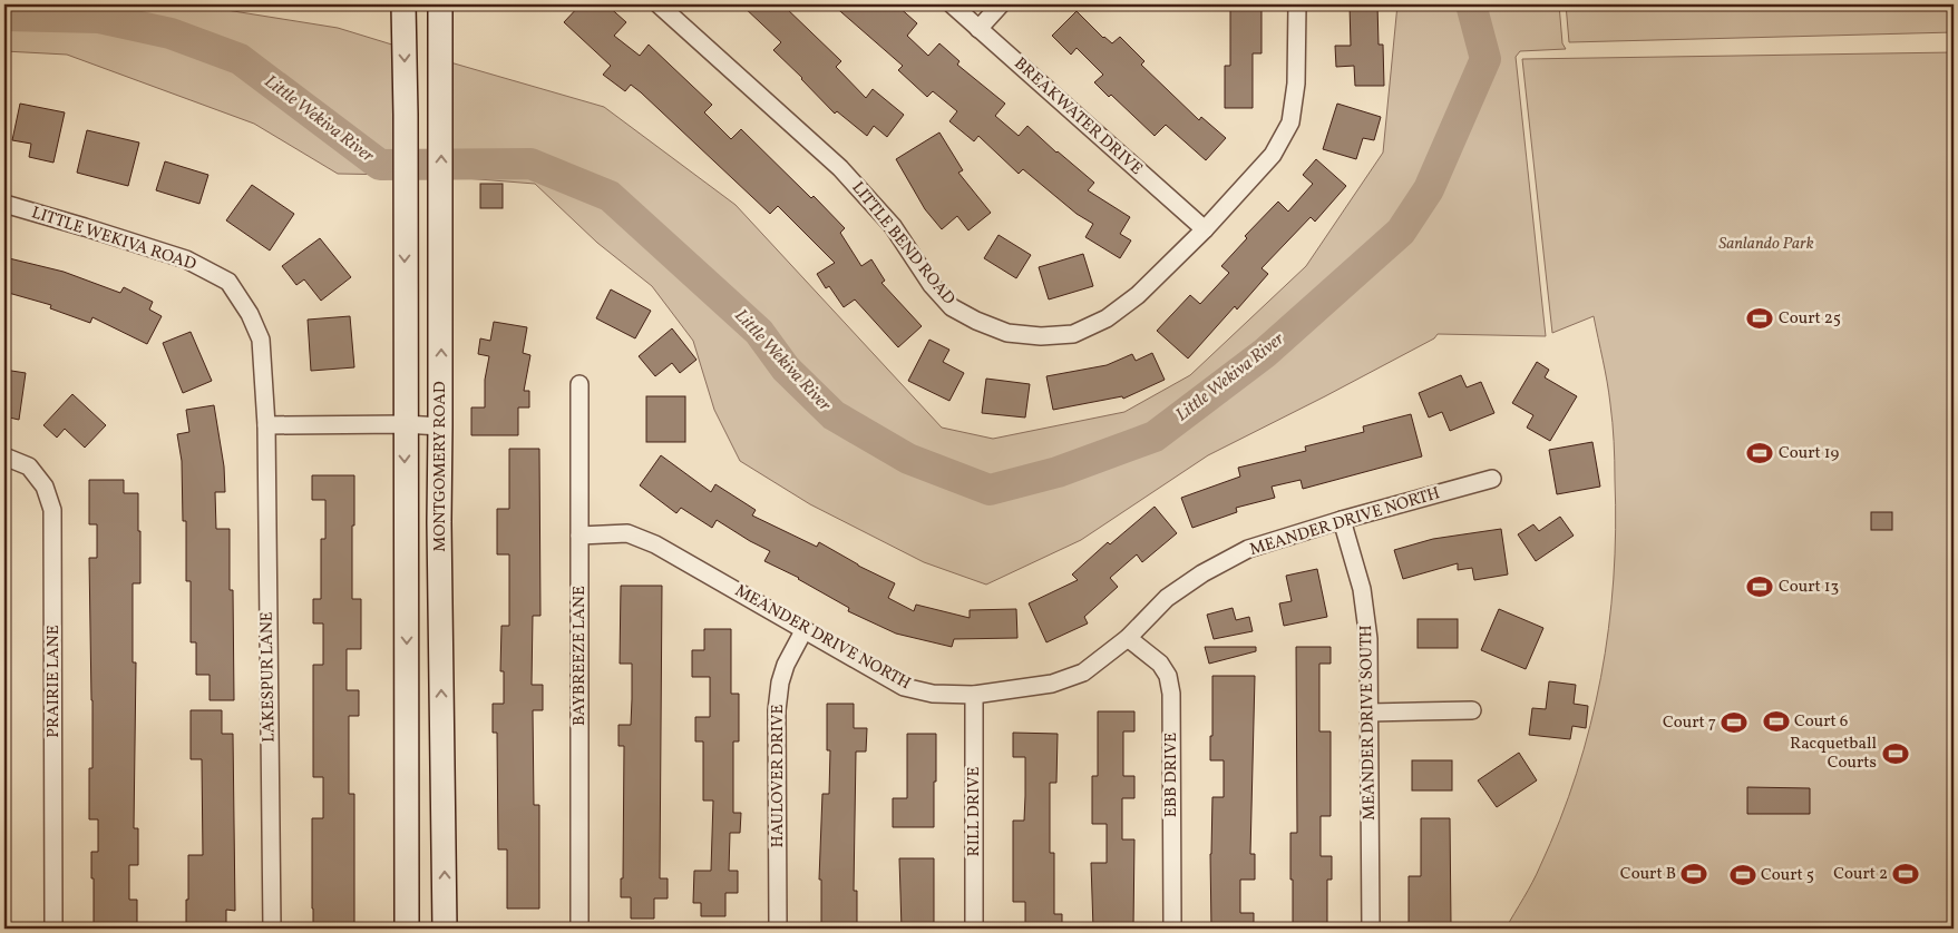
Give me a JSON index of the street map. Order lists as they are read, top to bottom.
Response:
{
  "streets": {
    "main road": ["MONTGOMERY ROAD"],
    "street": [
      "BREAKWATER DRIVE",
      "LITTLE WEKIVA ROAD",
      "LITTLE BEND ROAD",
      "MEANDER DRIVE NORTH",
      "BAYBREEZE LANE",
      "LAKESPUR LANE",
      "PRAIRIE LANE",
      "MEANDER DRIVE SOUTH",
      "EBB DRIVE",
      "HAULOVER DRIVE",
      "RILL DRIVE"
    ]
  },
  "crossings": [
    ["BREAKWATER DRIVE", "LITTLE BEND ROAD"],
    ["LITTLE WEKIVA ROAD", "LAKESPUR LANE"],
    ["MEANDER DRIVE NORTH", "BAYBREEZE LANE"],
    ["MEANDER DRIVE NORTH", "MEANDER DRIVE SOUTH"],
    ["MEANDER DRIVE NORTH", "EBB DRIVE"],
    ["MEANDER DRIVE NORTH", "HAULOVER DRIVE"],
    ["MEANDER DRIVE NORTH", "RILL DRIVE"]
  ],
  "water": ["Little Wekiva River"],
  "parks": ["Sanlando Park"],
  "places": {
    "sports": [
      "Court 25",
      "Court 19",
      "Court 13",
      "Court 6",
      "Court 7",
      "Racquetball Courts",
      "Court B",
      "Court 2",
      "Court 5"
    ]
  }
}
